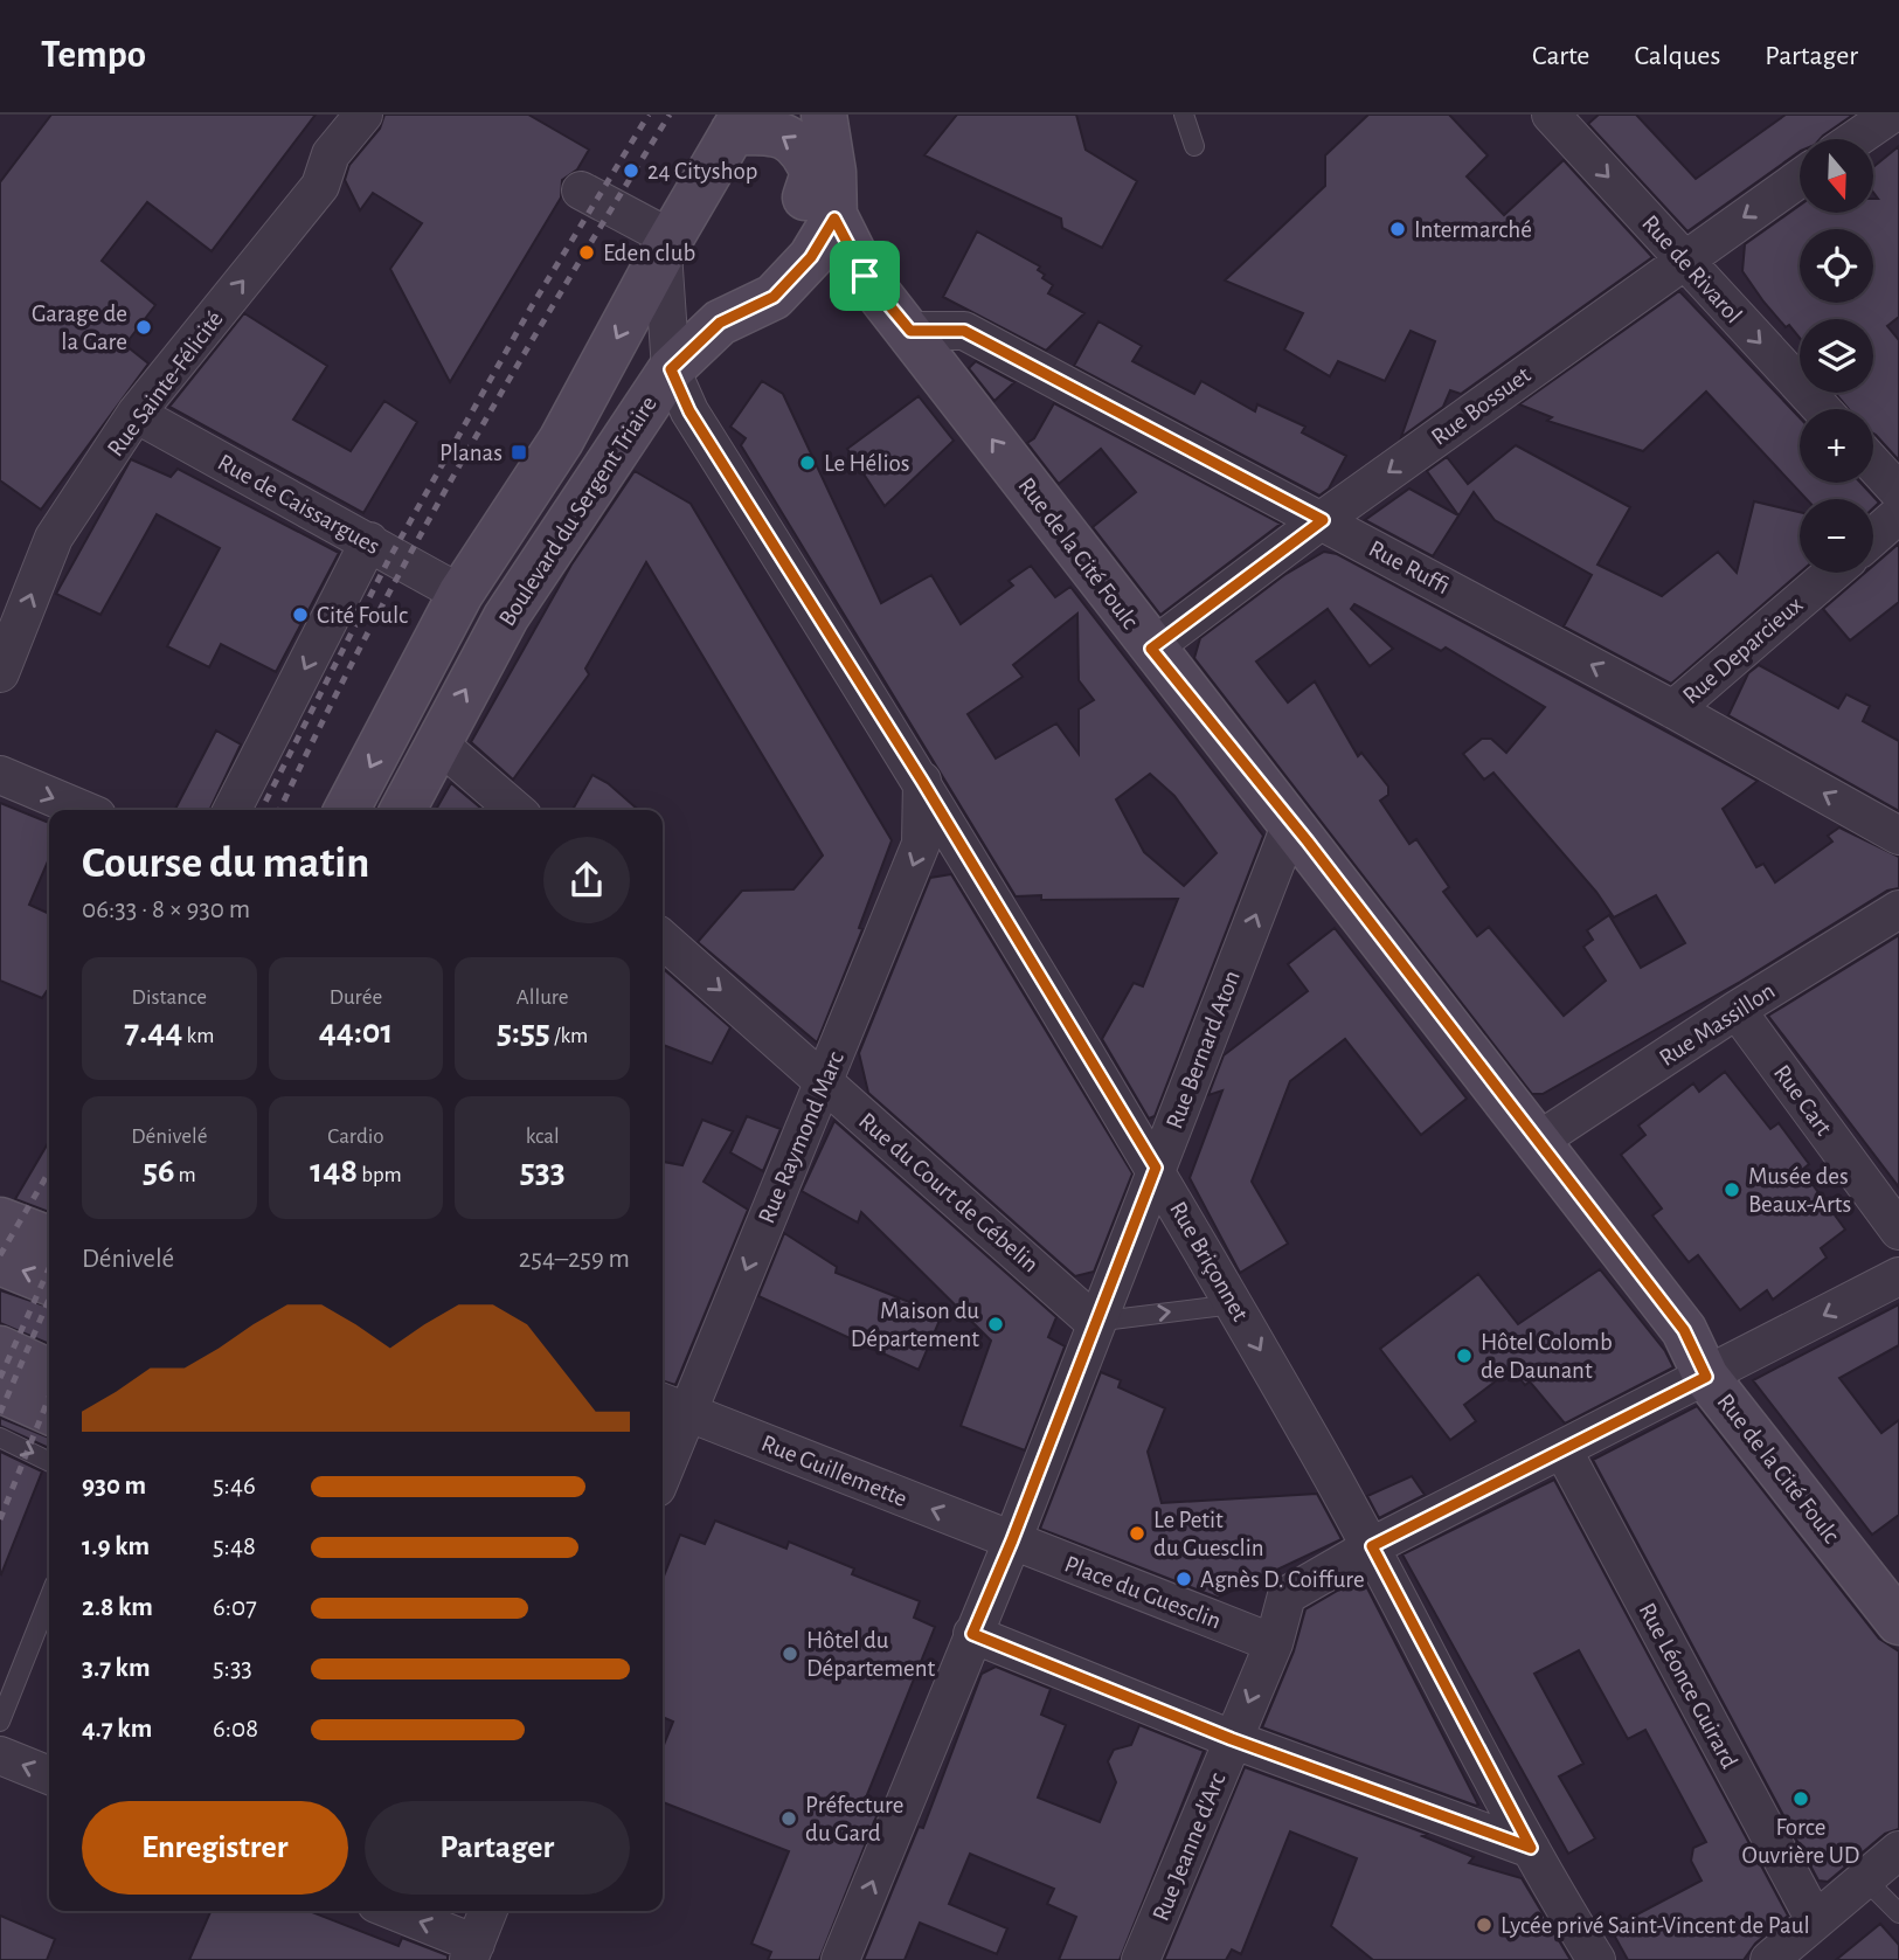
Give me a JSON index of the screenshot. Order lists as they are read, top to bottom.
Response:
{
  "streets": {
    "main road": ["Boulevard du Sergent Triaire", "Rue de la Cité Foulc"],
    "street": [
      "Rue de Rivarol",
      "Rue Sainte-Félicité",
      "Rue Bossuet",
      "Rue de Caissargues",
      "Rue Ruffi",
      "Rue Deparcieux",
      "Rue Massillon",
      "Rue Bernard Aton",
      "Rue Cart",
      "Rue Raymond Marc",
      "Rue du Court de Gébelin",
      "Rue Briçonnet",
      "Rue Guillemette",
      "Place du Guesclin",
      "Rue Léonce Guirard",
      "Rue Jeanne d'Arc"
    ]
  },
  "crossings": [
    ["Rue de Rivarol", "Rue Bossuet"],
    ["Rue Sainte-Félicité", "Rue de Caissargues"],
    ["Rue Bossuet", "Rue de la Cité Foulc"],
    ["Rue Bossuet", "Rue Ruffi"],
    ["Rue de Caissargues", "Boulevard du Sergent Triaire"],
    ["Boulevard du Sergent Triaire", "Rue de la Cité Foulc"],
    ["Boulevard du Sergent Triaire", "Rue Briçonnet"],
    ["Rue de la Cité Foulc", "Rue Ruffi"],
    ["Rue de la Cité Foulc", "Rue Massillon"],
    ["Rue de la Cité Foulc", "Rue Bernard Aton"],
    ["Rue Ruffi", "Rue Deparcieux"],
    ["Rue Massillon", "Rue Cart"],
    ["Rue Bernard Aton", "Rue du Court de Gébelin"],
    ["Rue Bernard Aton", "Rue Briçonnet"],
    ["Rue Bernard Aton", "Rue Guillemette"],
    ["Rue Bernard Aton", "Place du Guesclin"],
    ["Rue Raymond Marc", "Rue du Court de Gébelin"],
    ["Rue Raymond Marc", "Rue Briçonnet"],
    ["Rue Raymond Marc", "Rue Guillemette"],
    ["Rue Briçonnet", "Rue Jeanne d'Arc"],
    ["Rue Guillemette", "Place du Guesclin"],
    ["Place du Guesclin", "Rue Jeanne d'Arc"]
  ],
  "one_way": [
    "Rue de Rivarol",
    "Rue Bossuet",
    "Rue Ruffi",
    "Rue Bernard Aton",
    "Rue Raymond Marc",
    "Rue du Court de Gébelin",
    "Rue Guillemette"
  ],
  "places": {
    "other": [
      "24 Cityshop",
      "Intermarché",
      "Eden club",
      "Garage de la Gare",
      "Le Hélios",
      "Cité Foulc",
      "Musée des Beaux-Arts",
      "Maison du Département",
      "Hôtel Colomb de Daunant",
      "Le Petit du Guesclin",
      "Agnès D. Coiffure",
      "Hôtel du Département",
      "Force Ouvrière UD",
      "Préfecture du Gard",
      "Lycée privé Saint-Vincent de Paul"
    ],
    "transit": ["Planas"]
  },
  "north": "bottom",
  "page": {
    "header": "Tempo",
    "nav": ["Carte", "Calques", "Partager"],
    "map_buttons": ["+", "−"],
    "heading": ["Course du matin", "06:33 · 8 × 930 m"],
    "stats": [
      ["Distance", "7.44 km"],
      ["Durée", "44:01"],
      ["Allure", "5:55 /km"],
      ["Dénivelé", "56 m"],
      ["Cardio", "148 bpm"],
      ["kcal", "533"]
    ],
    "chart": ["Dénivelé", "254–259 m"],
    "list": [
      {
        "name": "930 m",
        "note": "5:46"
      },
      {
        "name": "1.9 km",
        "note": "5:48"
      },
      {
        "name": "2.8 km",
        "note": "6:07"
      },
      {
        "name": "3.7 km",
        "note": "5:33"
      },
      {
        "name": "4.7 km",
        "note": "6:08"
      }
    ],
    "buttons": ["Enregistrer", "Partager"]
  }
}
